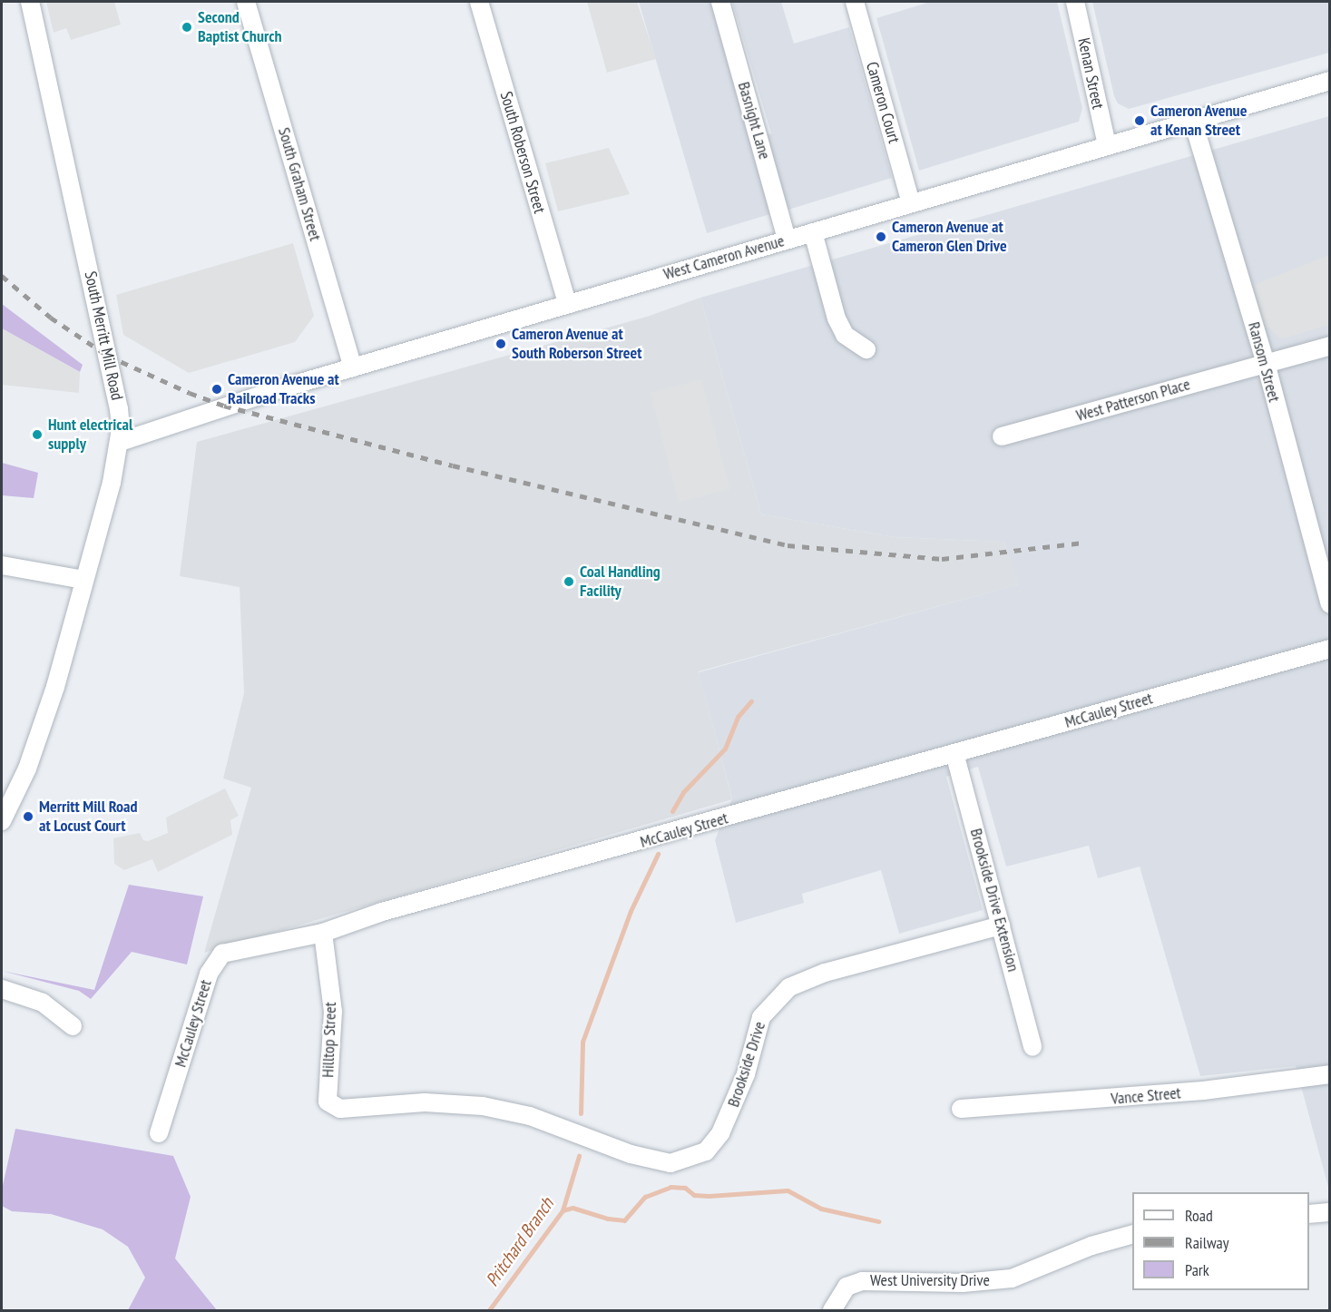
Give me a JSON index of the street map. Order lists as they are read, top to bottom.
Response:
{
  "streets": {
    "street": [
      "Kenan Street",
      "Cameron Court",
      "Basnight Lane",
      "South Roberson Street",
      "South Graham Street",
      "West Cameron Avenue",
      "South Merritt Mill Road",
      "Ransom Street",
      "West Patterson Place",
      "McCauley Street",
      "Brookside Drive Extension",
      "Hilltop Street",
      "Brookside Drive",
      "Vance Street",
      "West University Drive"
    ]
  },
  "crossings": [
    ["Kenan Street", "West Cameron Avenue"],
    ["Cameron Court", "West Cameron Avenue"],
    ["Basnight Lane", "West Cameron Avenue"],
    ["South Roberson Street", "West Cameron Avenue"],
    ["South Graham Street", "West Cameron Avenue"],
    ["West Cameron Avenue", "South Merritt Mill Road"],
    ["West Cameron Avenue", "Ransom Street"],
    ["Ransom Street", "West Patterson Place"],
    ["McCauley Street", "Brookside Drive Extension"],
    ["McCauley Street", "Hilltop Street"],
    ["Brookside Drive Extension", "Brookside Drive"],
    ["Hilltop Street", "Brookside Drive"]
  ],
  "water": ["Pritchard Branch"],
  "places": [
    "Second Baptist Church",
    "Cameron Avenue at Kenan Street",
    "Cameron Avenue at Cameron Glen Drive",
    "Cameron Avenue at South Roberson Street",
    "Cameron Avenue at Railroad Tracks",
    "Hunt electrical supply",
    "Coal Handling Facility",
    "Merritt Mill Road at Locust Court"
  ],
  "legend": ["Road", "Railway", "Park"]
}
